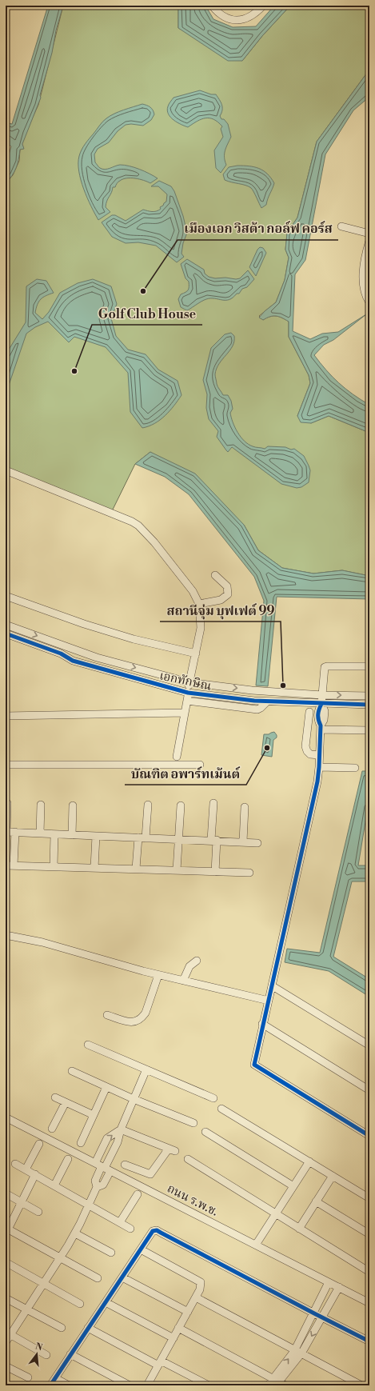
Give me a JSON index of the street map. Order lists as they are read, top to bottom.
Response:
{
  "streets": {
    "street": ["เอกทักษิณ", "ถนน ร.พ.ช."]
  },
  "places": [
    "เมืองเอก วิสต้า กอล์ฟ คอร์ส",
    "Golf Club House",
    "สถานีจุ่ม บุฟเฟต์ 99",
    "บัณฑิต อพาร์ทเม้นต์"
  ],
  "north": "top"
}
